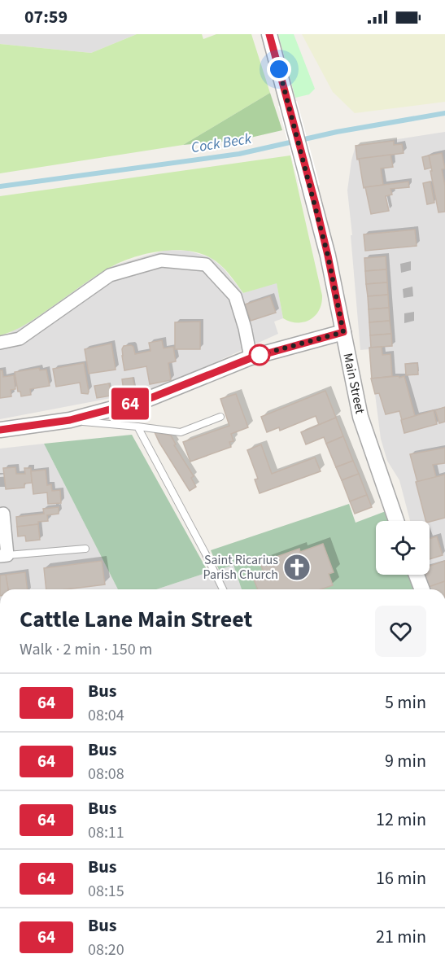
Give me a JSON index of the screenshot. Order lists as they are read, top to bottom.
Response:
{
  "streets": {
    "street": ["Main Street"]
  },
  "water": ["Cock Beck"],
  "places": {
    "church": ["Saint Ricarius Parish Church"]
  },
  "lines": ["bus line 64"],
  "page": {
    "status": "07:59",
    "on_map": "64",
    "heading": ["Cattle Lane Main Street", "Walk · 2 min · 150 m"],
    "list": [
      {
        "mark": "64",
        "name": "Bus",
        "note": "08:04",
        "value": "5 min"
      },
      {
        "mark": "64",
        "name": "Bus",
        "note": "08:08",
        "value": "9 min"
      },
      {
        "mark": "64",
        "name": "Bus",
        "note": "08:11",
        "value": "12 min"
      },
      {
        "mark": "64",
        "name": "Bus",
        "note": "08:15",
        "value": "16 min"
      },
      {
        "mark": "64",
        "name": "Bus",
        "note": "08:20",
        "value": "21 min"
      }
    ]
  }
}
